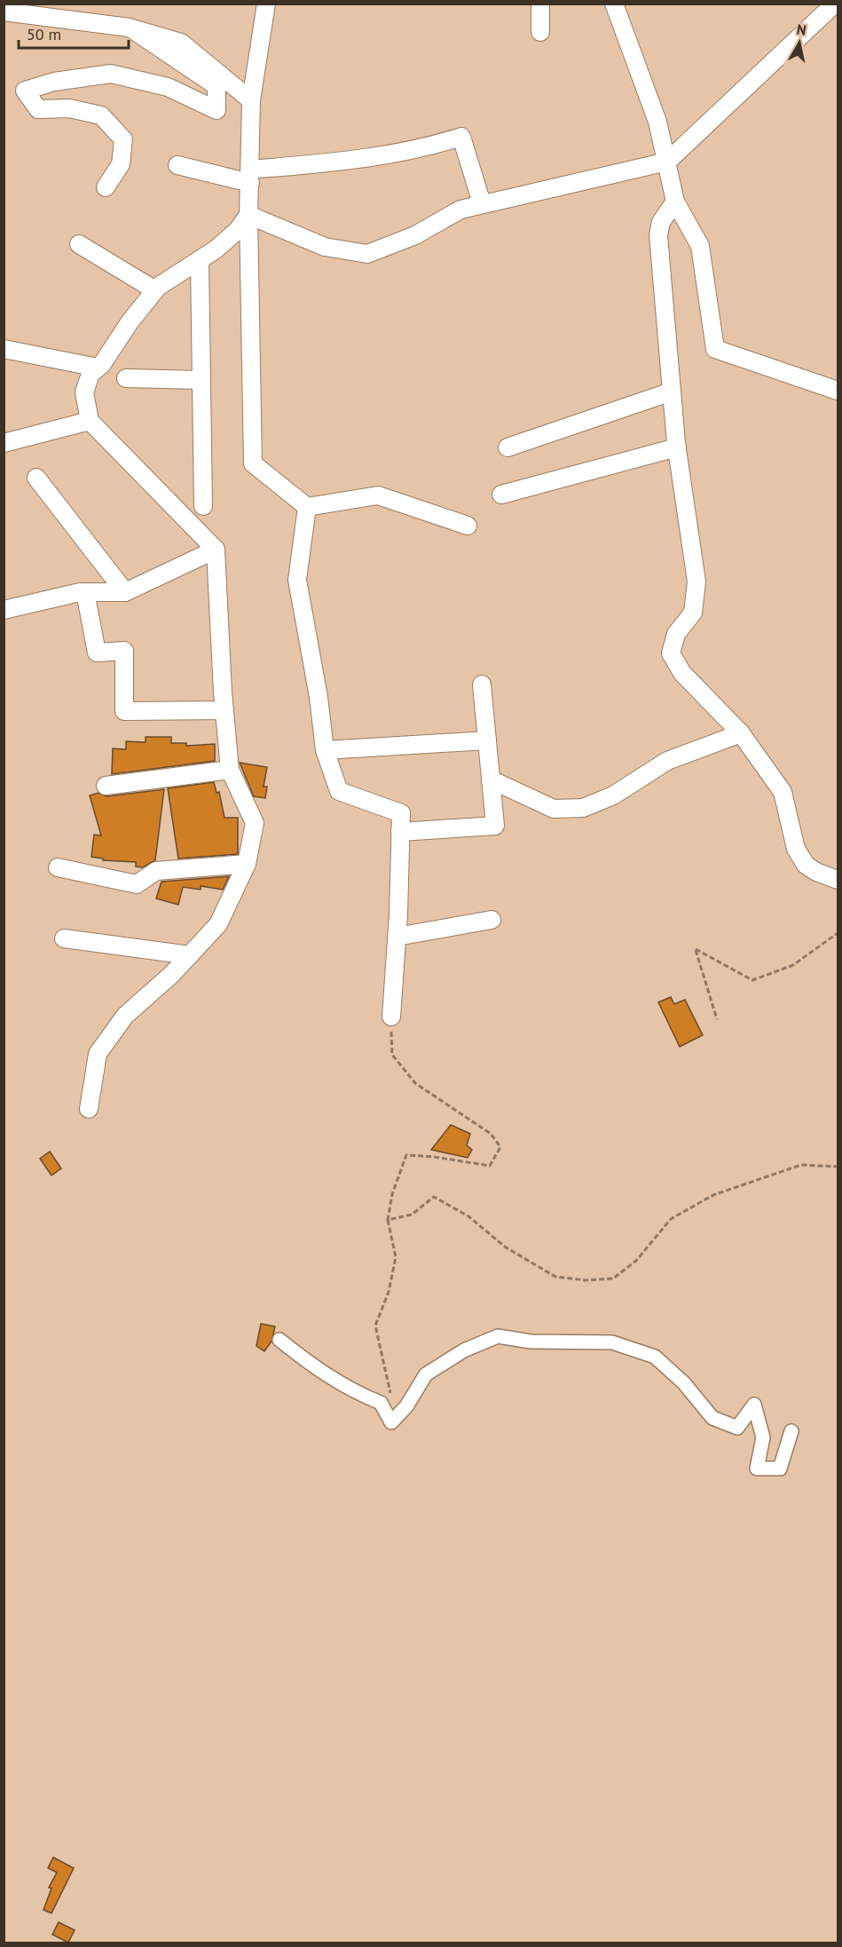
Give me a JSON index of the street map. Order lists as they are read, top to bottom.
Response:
{
  "scale_bar": "50 m",
  "north": "top"
}
